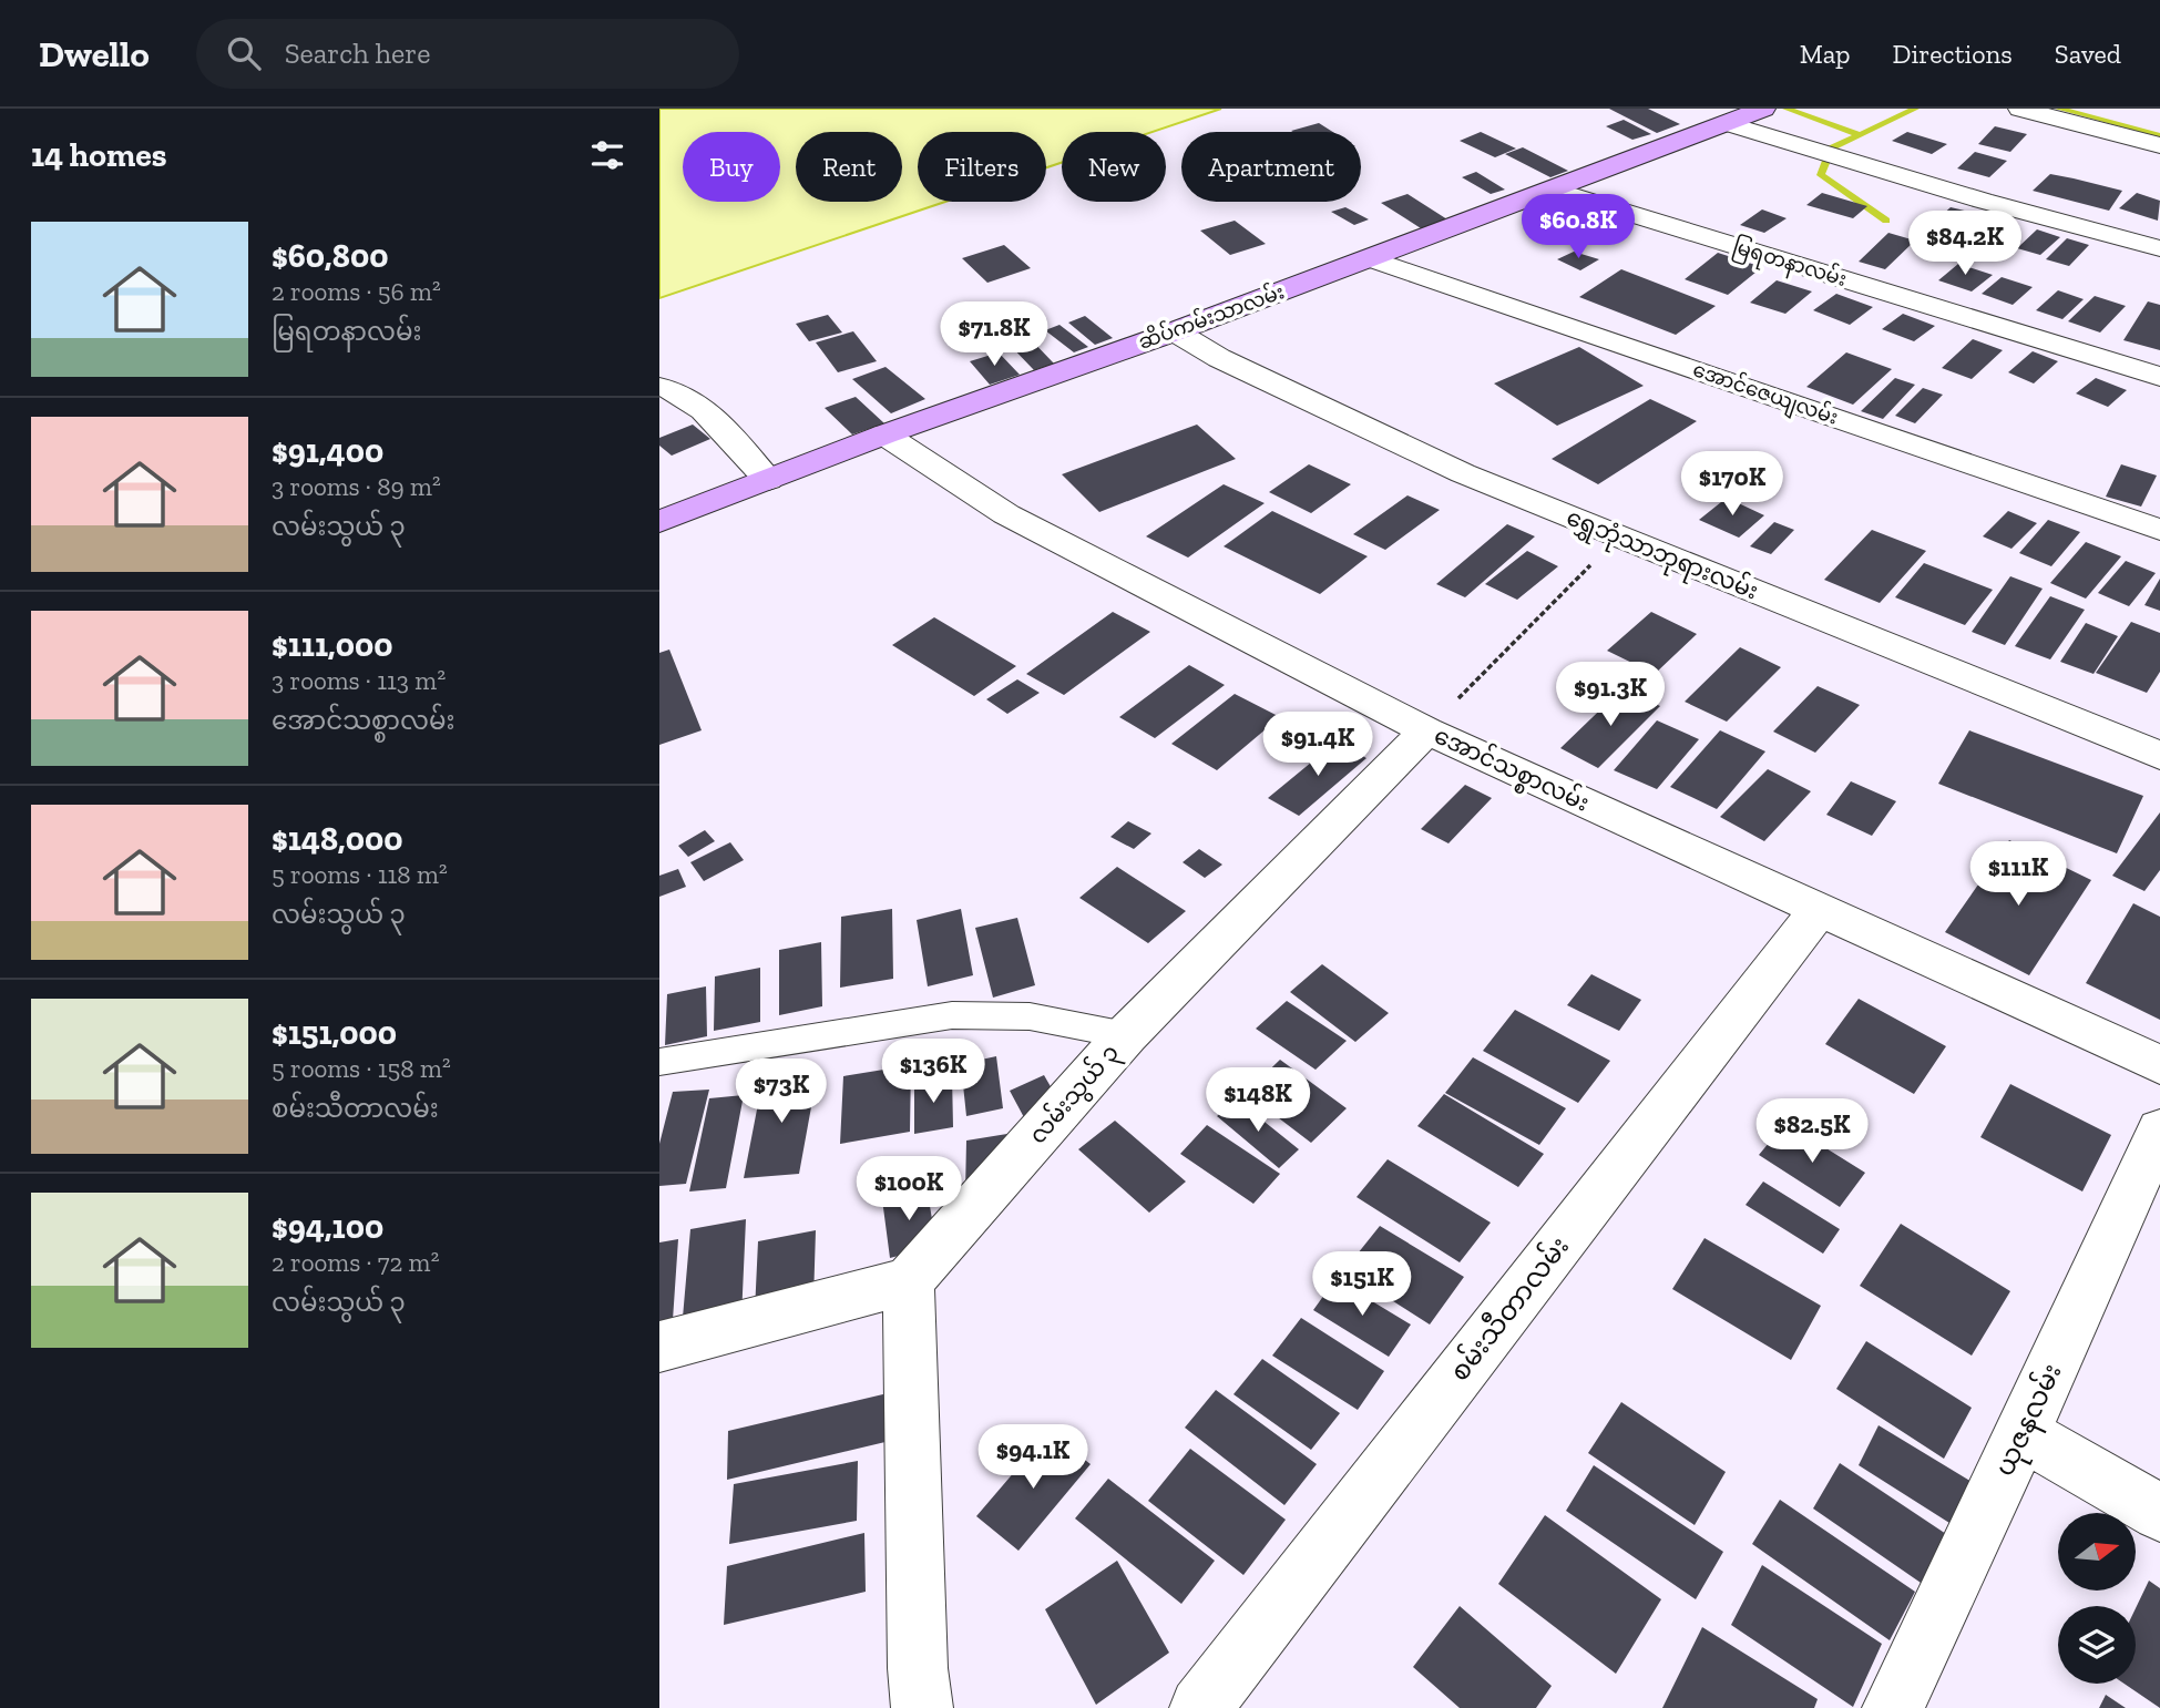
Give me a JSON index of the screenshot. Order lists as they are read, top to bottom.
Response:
{
  "streets": {
    "street": [
      "မြရတနာလမ်း",
      "ဆိပ်ကမ်းသာလမ်း",
      "အောင်ဇေယျလမ်း",
      "ရွှေဘုံသာဘုရားလမ်း",
      "အောင်သစ္စာလမ်း",
      "လမ်းသွယ် ၃",
      "စမ်းသီတာလမ်း",
      "ယုဇနလမ်း"
    ]
  },
  "crossings": [
    ["မြရတနာလမ်း", "ဆိပ်ကမ်းသာလမ်း"],
    ["ဆိပ်ကမ်းသာလမ်း", "အောင်ဇေယျလမ်း"],
    ["ဆိပ်ကမ်းသာလမ်း", "ရွှေဘုံသာဘုရားလမ်း"],
    ["ဆိပ်ကမ်းသာလမ်း", "အောင်သစ္စာလမ်း"],
    ["အောင်သစ္စာလမ်း", "လမ်းသွယ် ၃"],
    ["အောင်သစ္စာလမ်း", "စမ်းသီတာလမ်း"]
  ],
  "north": "right",
  "page": {
    "header": "Dwello",
    "search": "Search here",
    "nav": ["Map", "Directions", "Saved"],
    "heading": "14 homes",
    "chip": [
      "Buy",
      "Rent",
      "Filters",
      "New",
      "Apartment"
    ],
    "price": [
      "$60.8K",
      "$84.2K",
      "$71.8K",
      "$170K",
      "$91.3K",
      "$91.4K",
      "$111K",
      "$136K",
      "$73K",
      "$148K",
      "$82.5K",
      "$100K",
      "$151K",
      "$94.1K"
    ],
    "list": [
      {
        "name": "$60,800",
        "note": "2 rooms · 56 m² · မြရတနာလမ်း"
      },
      {
        "name": "$91,400",
        "note": "3 rooms · 89 m² · လမ်းသွယ် ၃"
      },
      {
        "name": "$111,000",
        "note": "3 rooms · 113 m² · အောင်သစ္စာလမ်း"
      },
      {
        "name": "$148,000",
        "note": "5 rooms · 118 m² · လမ်းသွယ် ၃"
      },
      {
        "name": "$151,000",
        "note": "5 rooms · 158 m² · စမ်းသီတာလမ်း"
      },
      {
        "name": "$94,100",
        "note": "2 rooms · 72 m² · လမ်းသွယ် ၃"
      }
    ]
  }
}
